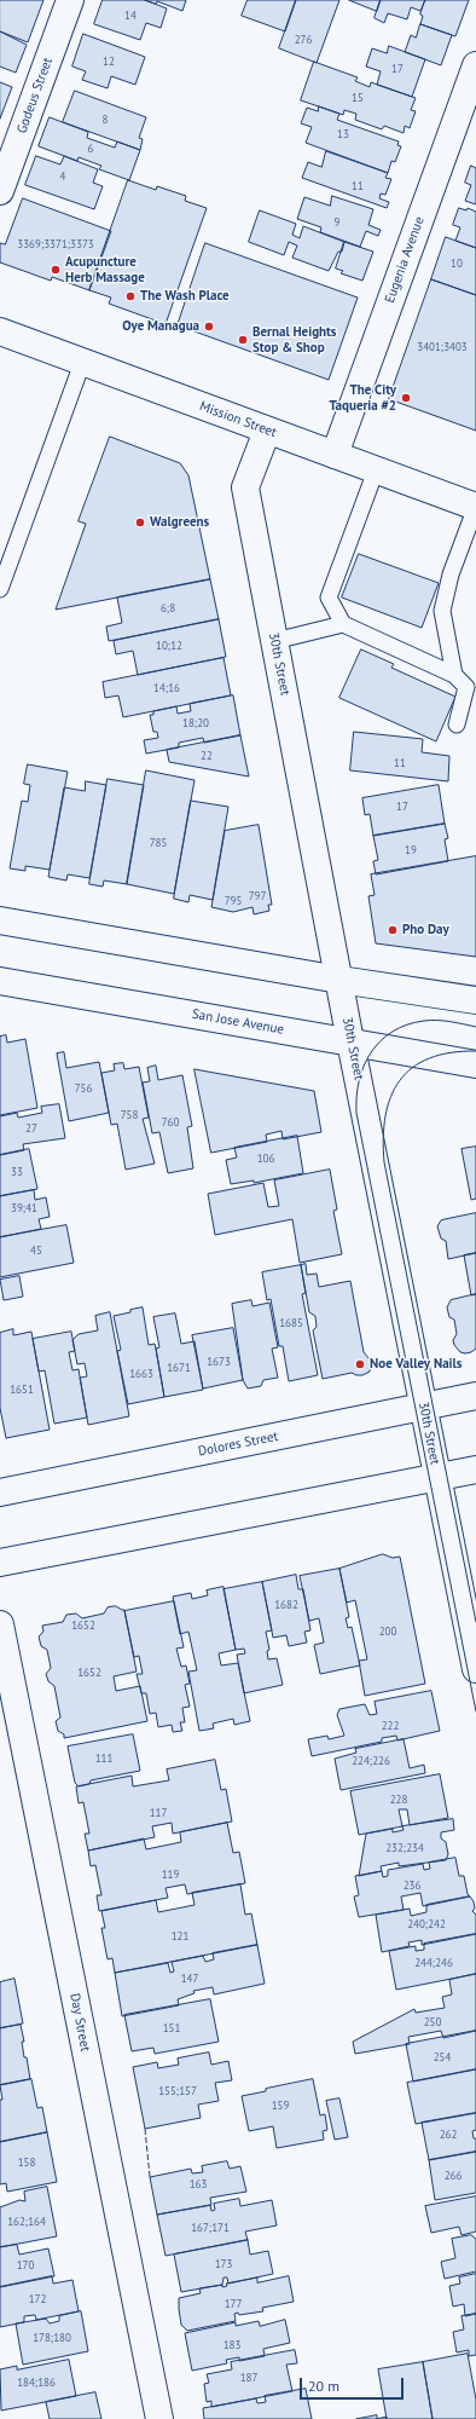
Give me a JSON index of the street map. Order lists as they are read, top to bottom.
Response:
{
  "streets": {
    "street": [
      "Godeus Street",
      "Eugenia Avenue",
      "Mission Street",
      "30th Street",
      "San Jose Avenue",
      "Dolores Street",
      "Day Street"
    ]
  },
  "crossings": [
    ["Eugenia Avenue", "Mission Street"],
    ["Mission Street", "30th Street"],
    ["30th Street", "San Jose Avenue"],
    ["30th Street", "Dolores Street"]
  ],
  "places": [
    "Acupuncture Herb Massage",
    "The Wash Place",
    "Oye Managua",
    "Bernal Heights Stop & Shop",
    "The City Taqueria #2",
    "Walgreens",
    "Pho Day",
    "Noe Valley Nails"
  ],
  "house_numbers": [
    "14",
    "276",
    "12",
    "17",
    "15",
    "8",
    "13",
    "6",
    "4",
    "11",
    "9",
    "3369;3371;3373",
    "10",
    "3401;3403",
    "6;8",
    "10;12",
    "14;16",
    "18;20",
    "22",
    "11",
    "17",
    "785",
    "19",
    "797",
    "795",
    "756",
    "758",
    "760",
    "27",
    "106",
    "33",
    "39;41",
    "45",
    "1685",
    "1673",
    "1671",
    "1663",
    "1651",
    "1682",
    "1652",
    "200",
    "1652",
    "222",
    "111",
    "224;226",
    "228",
    "117",
    "232;234",
    "119",
    "236",
    "240;242",
    "121",
    "244;246",
    "147",
    "250",
    "151",
    "254",
    "155;157",
    "159",
    "262",
    "158",
    "266",
    "163",
    "162;164",
    "167;171",
    "173",
    "170",
    "172",
    "177",
    "178;180",
    "183",
    "187",
    "184;186"
  ],
  "scale_bar": "20 m"
}
